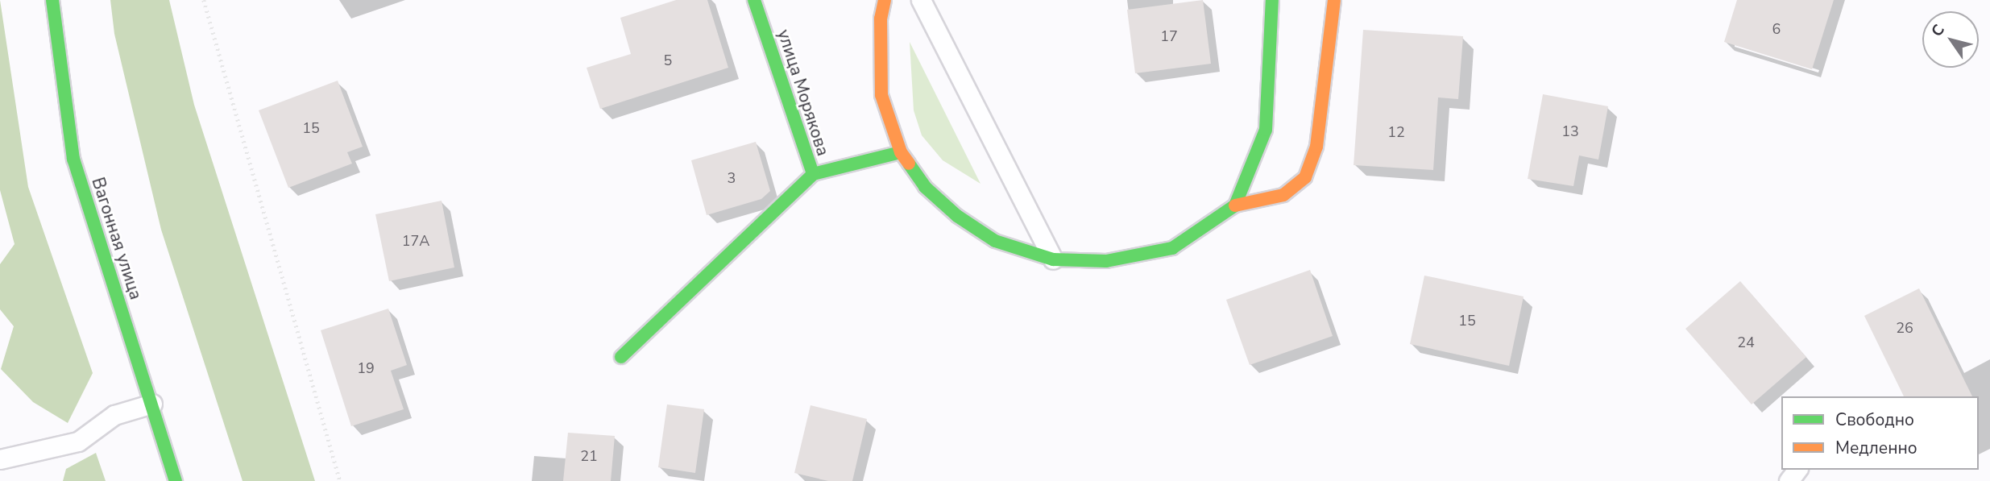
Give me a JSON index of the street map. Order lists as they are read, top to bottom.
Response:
{
  "streets": {
    "street": ["улица Морякова", "Вагонная улица"]
  },
  "house_numbers": [
    "6",
    "17",
    "5",
    "15",
    "13",
    "12",
    "3",
    "17А",
    "15",
    "26",
    "24",
    "19",
    "21"
  ],
  "legend": ["Свободно", "Медленно"],
  "north": "top left"
}
